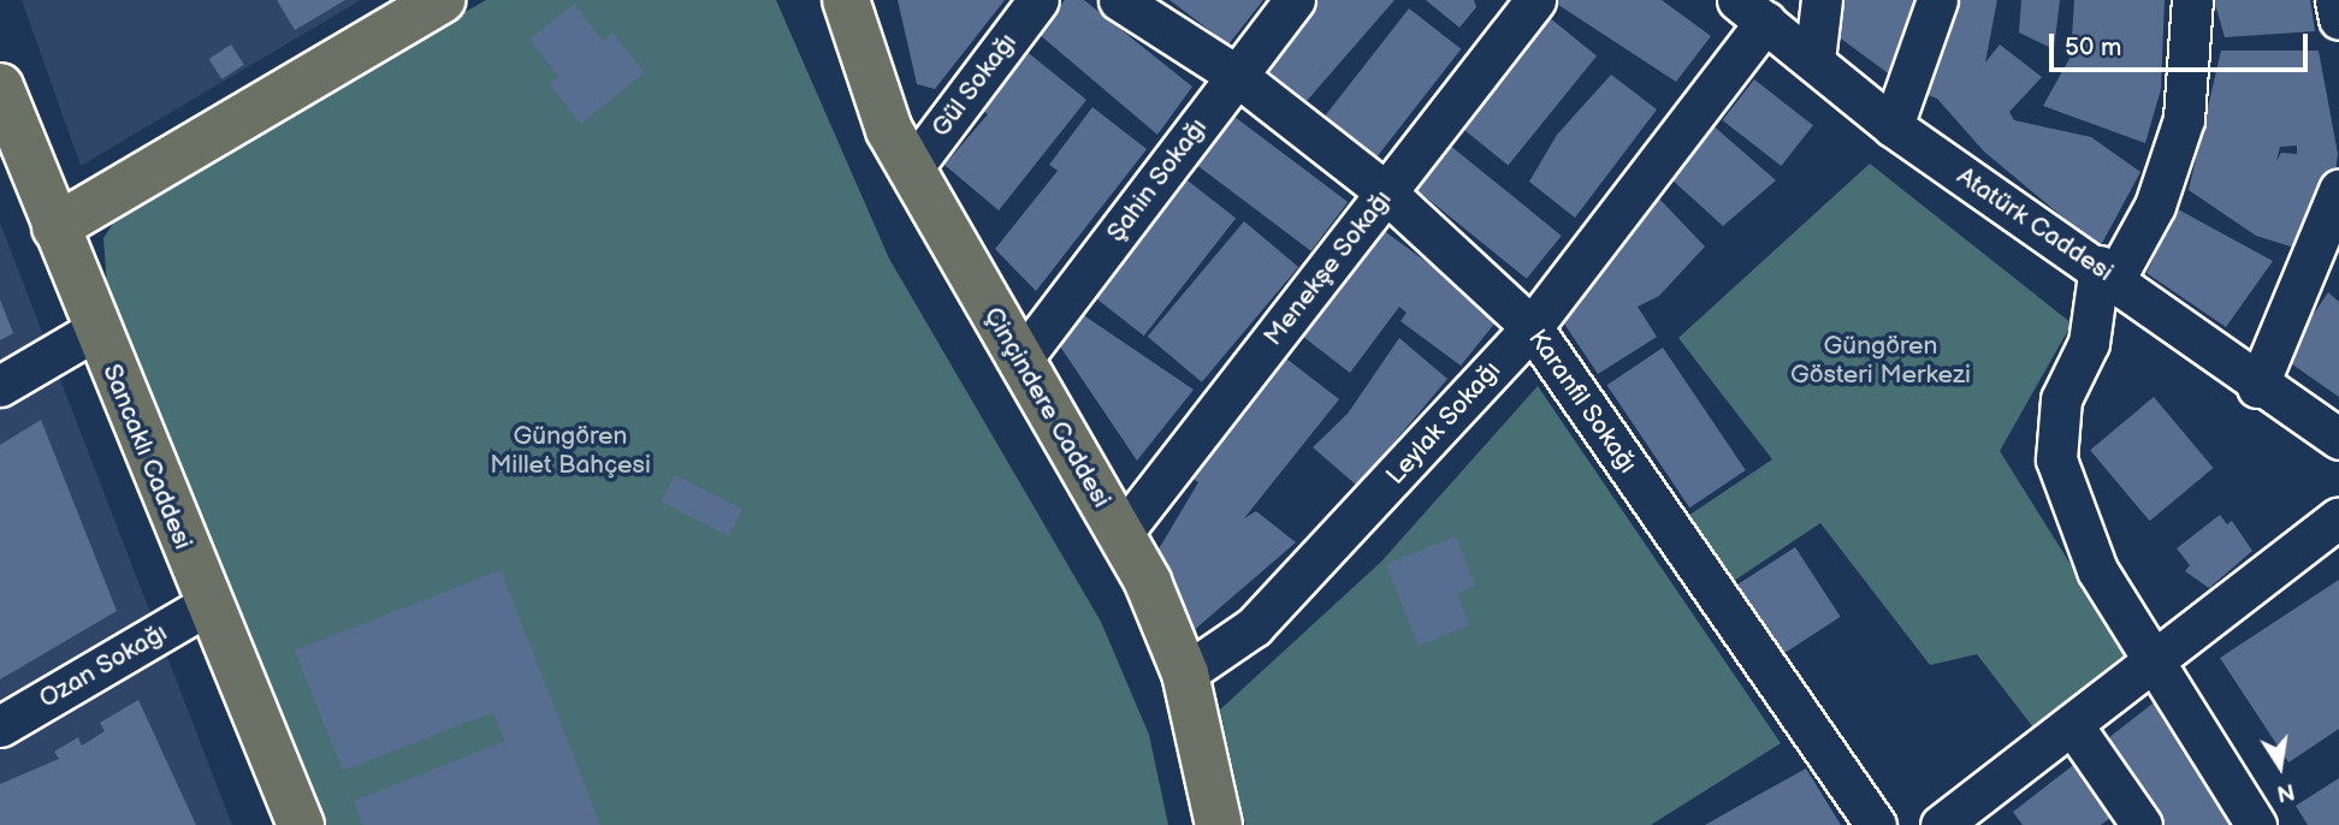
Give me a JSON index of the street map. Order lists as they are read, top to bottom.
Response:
{
  "streets": {
    "main road": ["Çinçindere Caddesi", "Sancaklı Caddesi"],
    "street": [
      "Gül Sokağı",
      "Şahin Sokağı",
      "Atatürk Caddesi",
      "Menekşe Sokağı",
      "Karanfil Sokağı",
      "Leylak Sokağı",
      "Ozan Sokağı"
    ]
  },
  "crossings": [
    ["Gül Sokağı", "Çinçindere Caddesi"],
    ["Şahin Sokağı", "Karanfil Sokağı"],
    ["Şahin Sokağı", "Çinçindere Caddesi"],
    ["Atatürk Caddesi", "Leylak Sokağı"],
    ["Menekşe Sokağı", "Karanfil Sokağı"],
    ["Menekşe Sokağı", "Çinçindere Caddesi"],
    ["Karanfil Sokağı", "Leylak Sokağı"],
    ["Çinçindere Caddesi", "Leylak Sokağı"],
    ["Sancaklı Caddesi", "Ozan Sokağı"]
  ],
  "parks": ["Güngören Gösteri Merkezi", "Güngören Millet Bahçesi"],
  "scale_bar": "50 m",
  "north": "bottom"
}
